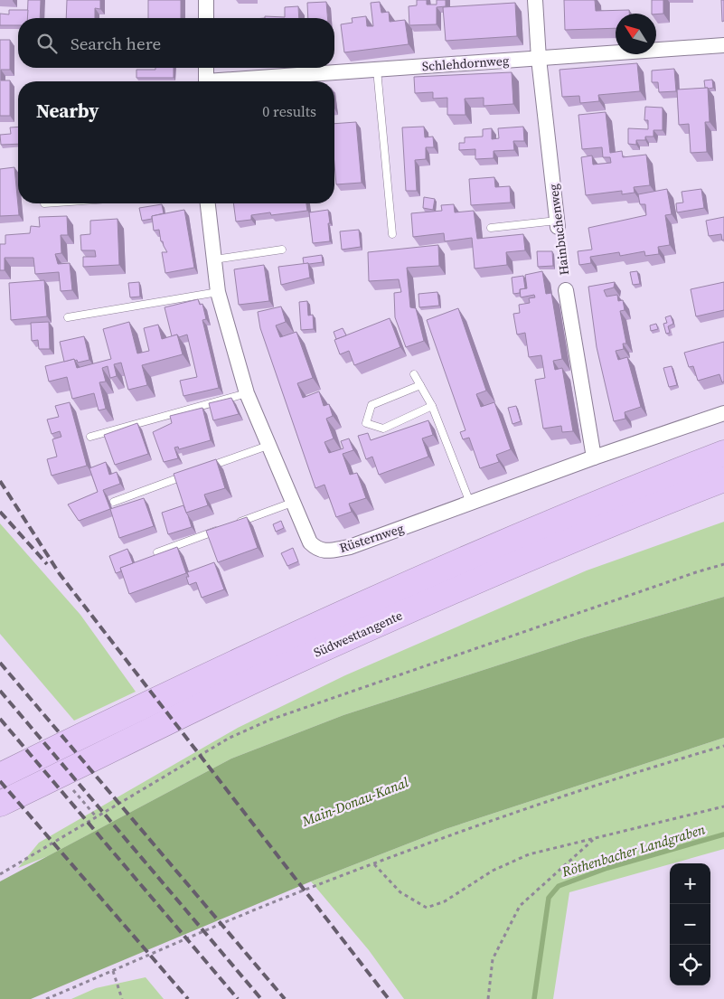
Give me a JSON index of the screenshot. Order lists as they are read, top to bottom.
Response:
{
  "streets": {
    "highway": ["Südwesttangente"],
    "street": ["Schlehdornweg", "Hainbuchenweg", "Rüsternweg"]
  },
  "crossings": [
    ["Schlehdornweg", "Hainbuchenweg"],
    ["Hainbuchenweg", "Rüsternweg"]
  ],
  "water": ["Main-Donau-Kanal", "Röthenbacher Landgraben"],
  "north": "top left",
  "page": {
    "search": "Search here",
    "heading": ["Nearby", "0 results"],
    "map_buttons": ["+", "−"]
  }
}
